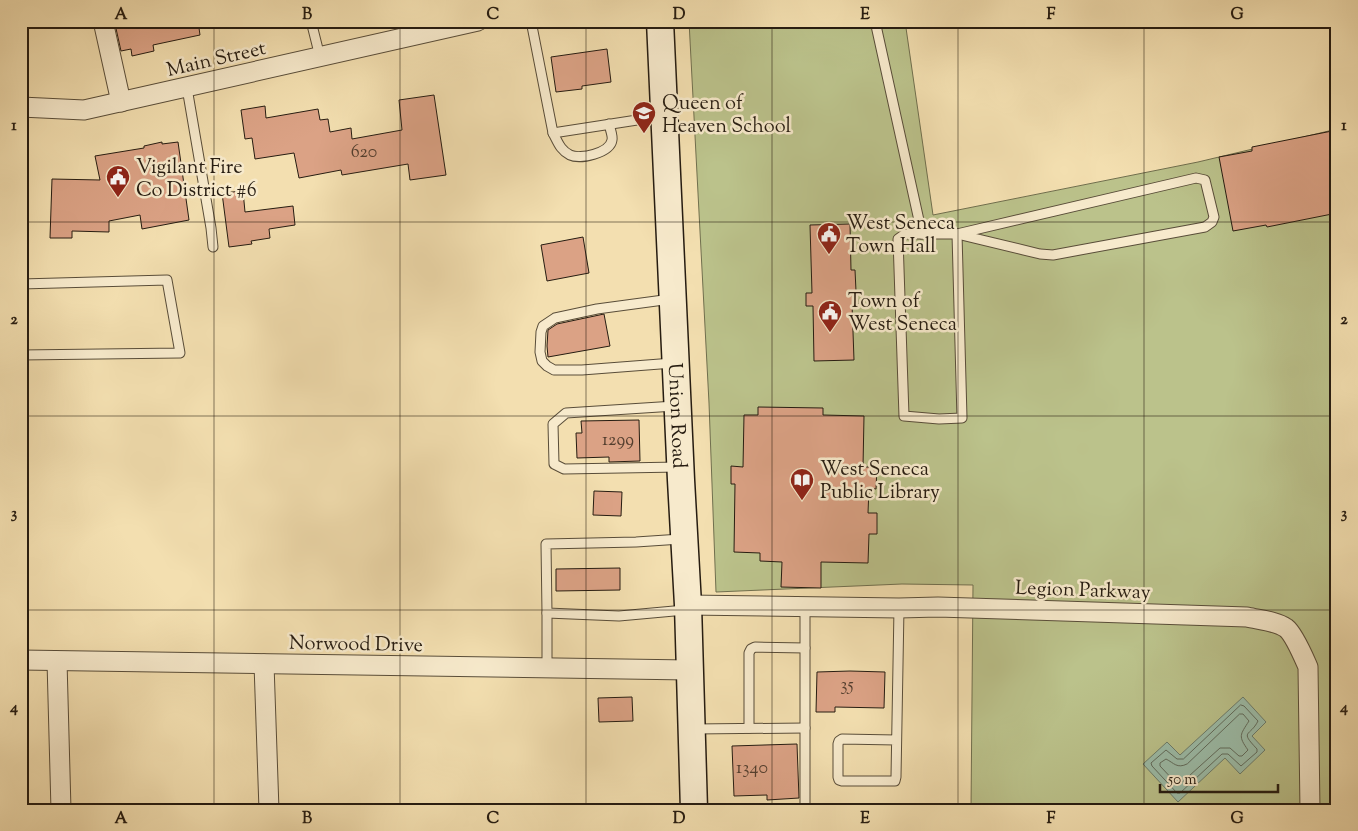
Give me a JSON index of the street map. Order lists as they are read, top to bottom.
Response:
{
  "streets": {
    "main road": ["Union Road"],
    "street": ["Main Street", "Legion Parkway", "Norwood Drive"]
  },
  "crossings": [
    ["Union Road", "Legion Parkway"],
    ["Union Road", "Norwood Drive"]
  ],
  "places": {
    "school or university": ["Queen of Heaven School"],
    "public building": ["Vigilant Fire Co District #6", "West Seneca Town Hall", "Town of West Seneca"],
    "library": ["West Seneca Public Library"]
  },
  "house_numbers": [
    "620",
    "1299",
    "35",
    "1340"
  ],
  "scale_bar": "50 m",
  "grid": {
    "columns": [
      "A",
      "B",
      "C",
      "D",
      "E",
      "F",
      "G"
    ],
    "rows": [
      "1",
      "2",
      "3",
      "4"
    ]
  }
}
